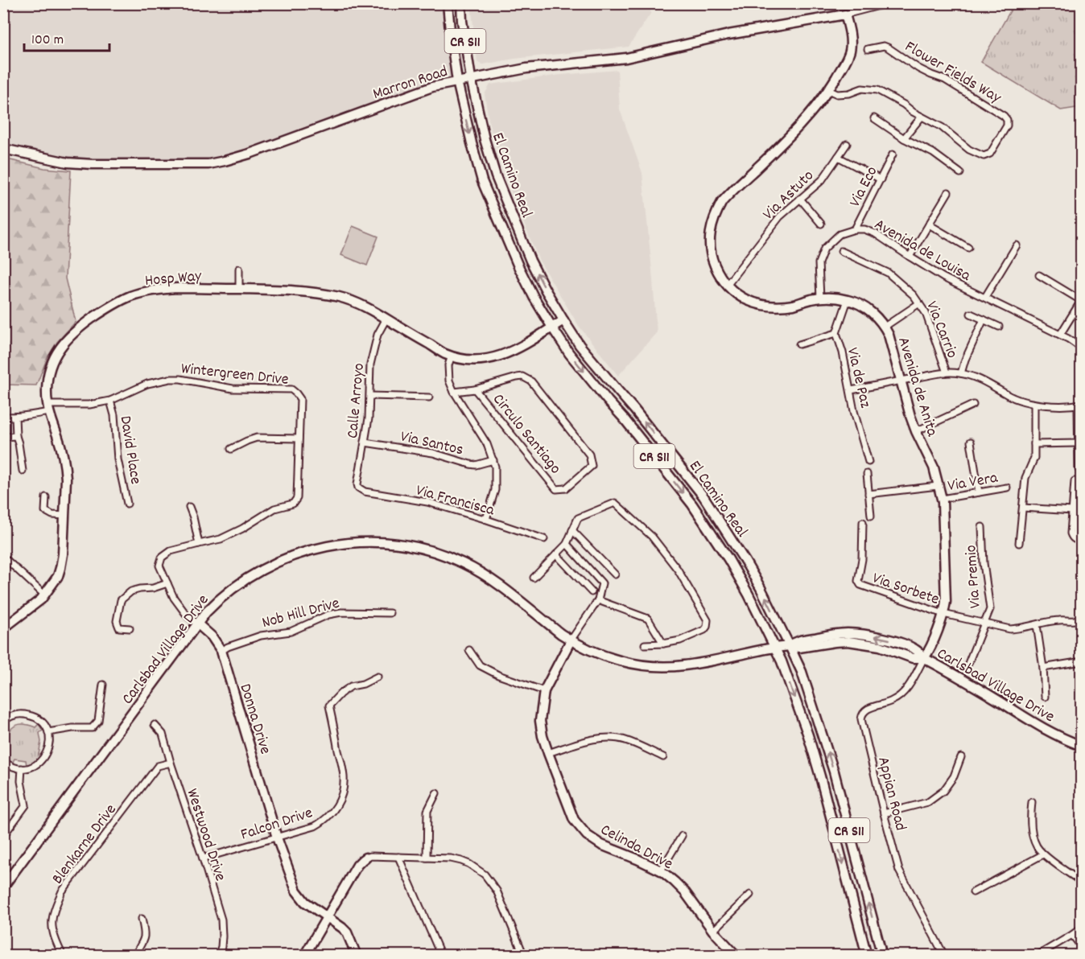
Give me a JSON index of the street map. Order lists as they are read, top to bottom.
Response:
{
  "streets": {
    "main road": [
      "CR S11",
      "Marron Road",
      "El Camino Real",
      "Hosp Way",
      "Avenida de Anita",
      "Carlsbad Village Drive",
      "Donna Drive",
      "Celinda Drive"
    ],
    "street": [
      "Flower Fields Way",
      "Via Eco",
      "Via Astuto",
      "Avenida de Louisa",
      "Via Carrio",
      "Wintergreen Drive",
      "Via de Paz",
      "Calle Arroyo",
      "Circulo Santiago",
      "Via Santos",
      "David Place",
      "Via Vera",
      "Via Francisca",
      "Via Premio",
      "Via Sorbete",
      "Nob Hill Drive",
      "Appian Road",
      "Falcon Drive",
      "Westwood Drive",
      "Blenkarne Drive"
    ]
  },
  "crossings": [
    ["Flower Fields Way", "Avenida de Anita"],
    ["Marron Road", "El Camino Real"],
    ["Marron Road", "Avenida de Anita"],
    ["El Camino Real", "Hosp Way"],
    ["El Camino Real", "Carlsbad Village Drive"],
    ["Via Eco", "Avenida de Louisa"],
    ["Via Astuto", "Avenida de Anita"],
    ["Avenida de Louisa", "Avenida de Anita"],
    ["Hosp Way", "Wintergreen Drive"],
    ["Hosp Way", "Calle Arroyo"],
    ["Wintergreen Drive", "David Place"],
    ["Wintergreen Drive", "Donna Drive"],
    ["Via de Paz", "Avenida de Anita"],
    ["Avenida de Anita", "Via Vera"],
    ["Avenida de Anita", "Via Sorbete"],
    ["Avenida de Anita", "Carlsbad Village Drive"],
    ["Avenida de Anita", "Appian Road"],
    ["Calle Arroyo", "Via Santos"],
    ["Calle Arroyo", "Via Francisca"],
    ["Via Premio", "Via Sorbete"],
    ["Nob Hill Drive", "Donna Drive"],
    ["Carlsbad Village Drive", "Donna Drive"],
    ["Carlsbad Village Drive", "Appian Road"],
    ["Carlsbad Village Drive", "Celinda Drive"],
    ["Donna Drive", "Falcon Drive"],
    ["Falcon Drive", "Westwood Drive"],
    ["Westwood Drive", "Blenkarne Drive"]
  ],
  "scale_bar": "100 m"
}
